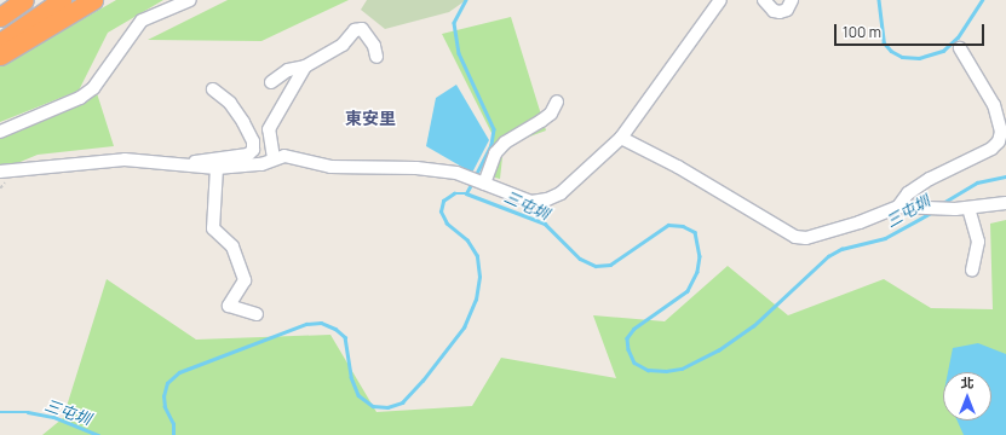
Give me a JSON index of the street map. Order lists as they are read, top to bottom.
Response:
{
  "districts": ["東安里"],
  "water": ["三屯圳"],
  "scale_bar": "100 m",
  "north": "top"
}
